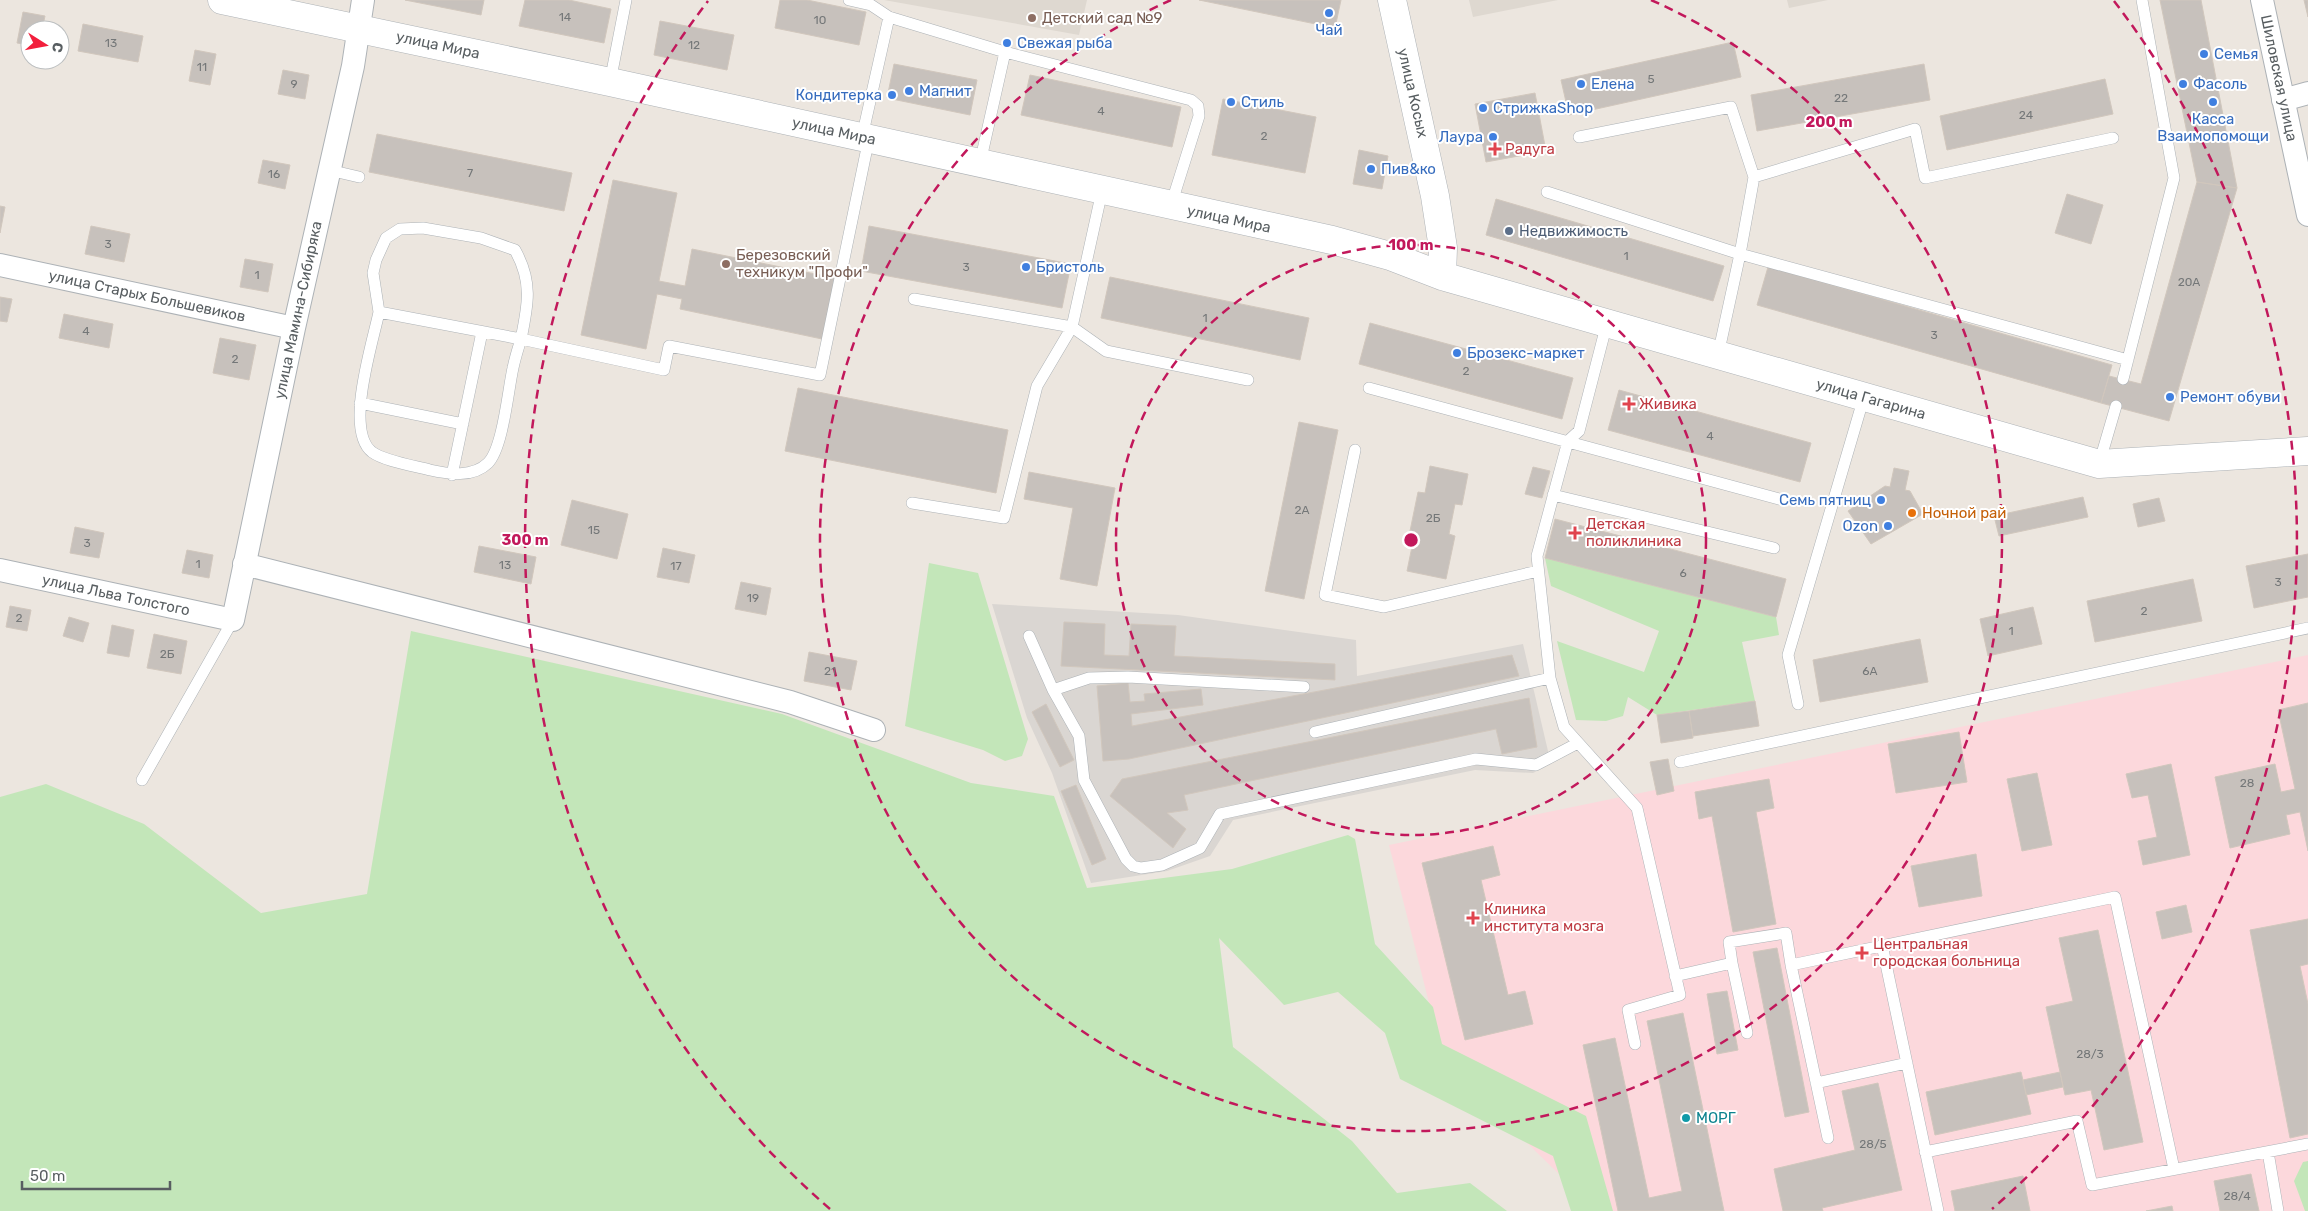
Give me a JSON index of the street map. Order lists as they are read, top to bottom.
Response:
{
  "streets": {
    "street": [
      "улица Мира",
      "Шиловская улица",
      "улица Косых",
      "улица Старых Большевиков",
      "улица Мамина-Сибиряка",
      "улица Гагарина",
      "улица Льва Толстого"
    ]
  },
  "crossings": [
    ["улица Мира", "улица Косых"],
    ["улица Мира", "улица Мамина-Сибиряка"],
    ["улица Мира", "улица Гагарина"],
    ["улица Косых", "улица Гагарина"],
    ["улица Старых Большевиков", "улица Мамина-Сибиряка"],
    ["улица Мамина-Сибиряка", "улица Льва Толстого"]
  ],
  "places": {
    "other": [
      "Чай",
      "Детский сад №9",
      "Свежая рыба",
      "Семья",
      "Елена",
      "Фасоль",
      "Магнит",
      "Кондитерка",
      "Стиль",
      "Касса Взаимопомощи",
      "СтрижкаShop",
      "Лаура",
      "Пив&ко",
      "Недвижимость",
      "Березовский техникум \"Профи\"",
      "Бристоль",
      "Брозекс-маркет",
      "Ремонт обуви",
      "Семь пятниц",
      "Ночной рай",
      "Ozon",
      "МОРГ"
    ],
    "health": [
      "Радуга",
      "Живика",
      "Детская поликлиника",
      "Клиника института мозга",
      "Центральная городская больница"
    ]
  },
  "house_numbers": [
    "14",
    "10",
    "13",
    "12",
    "11",
    "5",
    "9",
    "22",
    "4",
    "24",
    "2",
    "7",
    "16",
    "3",
    "1",
    "3",
    "1",
    "20А",
    "1",
    "4",
    "3",
    "2",
    "2",
    "4",
    "2А",
    "2Б",
    "15",
    "3",
    "1",
    "13",
    "17",
    "6",
    "3",
    "19",
    "2",
    "2",
    "1",
    "2Б",
    "21",
    "6А",
    "28",
    "28/3",
    "28/5",
    "28/4"
  ],
  "scale_bar": "50 m",
  "north": "right",
  "rings": ["200 m", "100 m", "300 m"]
}
